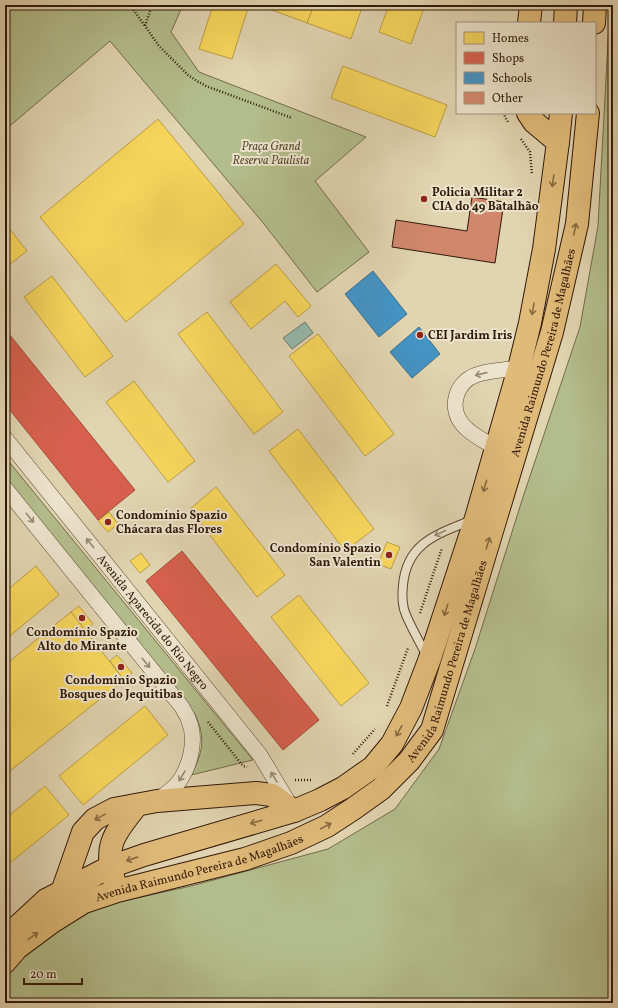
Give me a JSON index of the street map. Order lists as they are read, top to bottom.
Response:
{
  "streets": {
    "main road": ["Avenida Raimundo Pereira de Magalhães"],
    "street": ["Avenida Aparecida do Rio Negro"]
  },
  "crossings": [
    ["Avenida Raimundo Pereira de Magalhães", "Avenida Aparecida do Rio Negro"]
  ],
  "one_way": ["Avenida Aparecida do Rio Negro"],
  "parks": ["Praça Grand Reserva Paulista"],
  "places": [
    "Policia Militar 2 CIA do 49 Batalhão",
    "CEI Jardim Iris",
    "Condomínio Spazio Chácara das Flores",
    "Condomínio Spazio San Valentin",
    "Condomínio Spazio Alto do Mirante",
    "Condomínio Spazio Bosques do Jequitibas"
  ],
  "legend": [
    "Homes",
    "Shops",
    "Schools",
    "Other"
  ],
  "scale_bar": "20 m"
}
